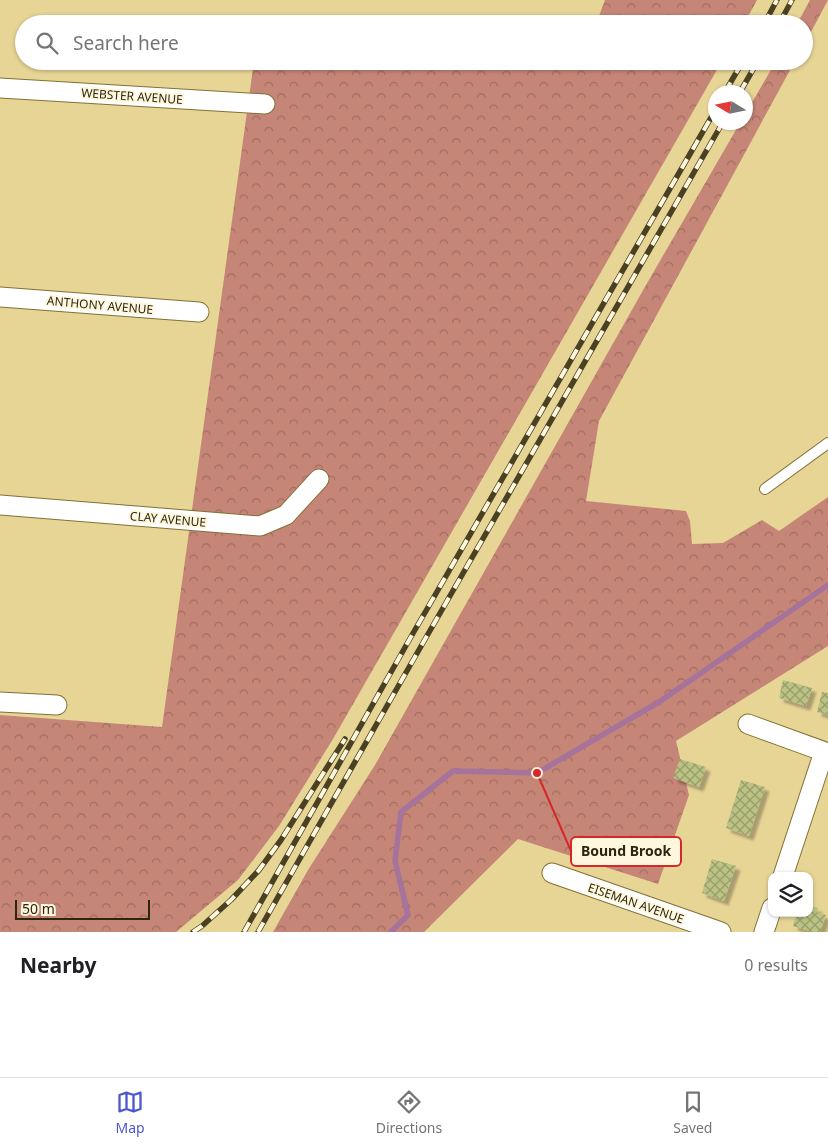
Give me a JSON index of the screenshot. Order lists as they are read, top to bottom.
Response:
{
  "streets": {
    "street": [
      "WEBSTER AVENUE",
      "ANTHONY AVENUE",
      "CLAY AVENUE",
      "EISEMAN AVENUE"
    ]
  },
  "places": ["Bound Brook"],
  "scale_bar": "50 m",
  "north": "left",
  "page": {
    "search": "Search here",
    "scale": "50 m",
    "heading": ["Nearby", "0 results"],
    "nav": ["Map", "Directions", "Saved"]
  }
}
